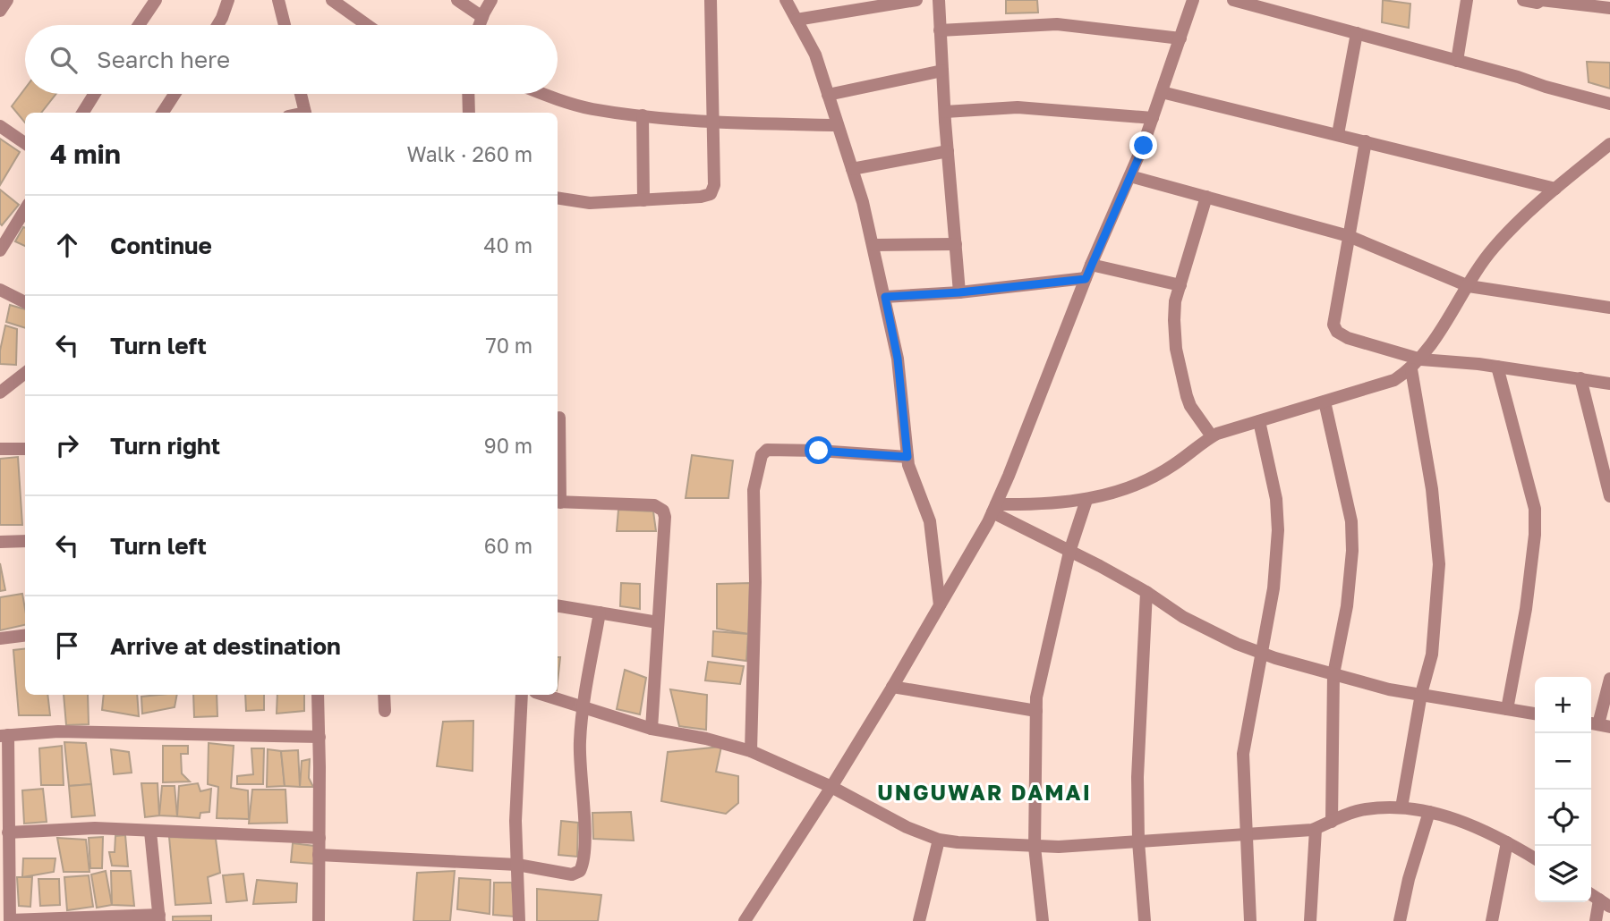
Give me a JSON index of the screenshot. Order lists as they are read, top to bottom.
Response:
{
  "districts": ["UNGUWAR DAMAI"],
  "page": {
    "search": "Search here",
    "heading": ["4 min", "Walk · 260 m"],
    "list": [
      ["Continue", "40 m"],
      ["Turn left", "70 m"],
      ["Turn right", "90 m"],
      ["Turn left", "60 m"],
      "Arrive at destination"
    ],
    "map_buttons": ["+", "−"]
  }
}
